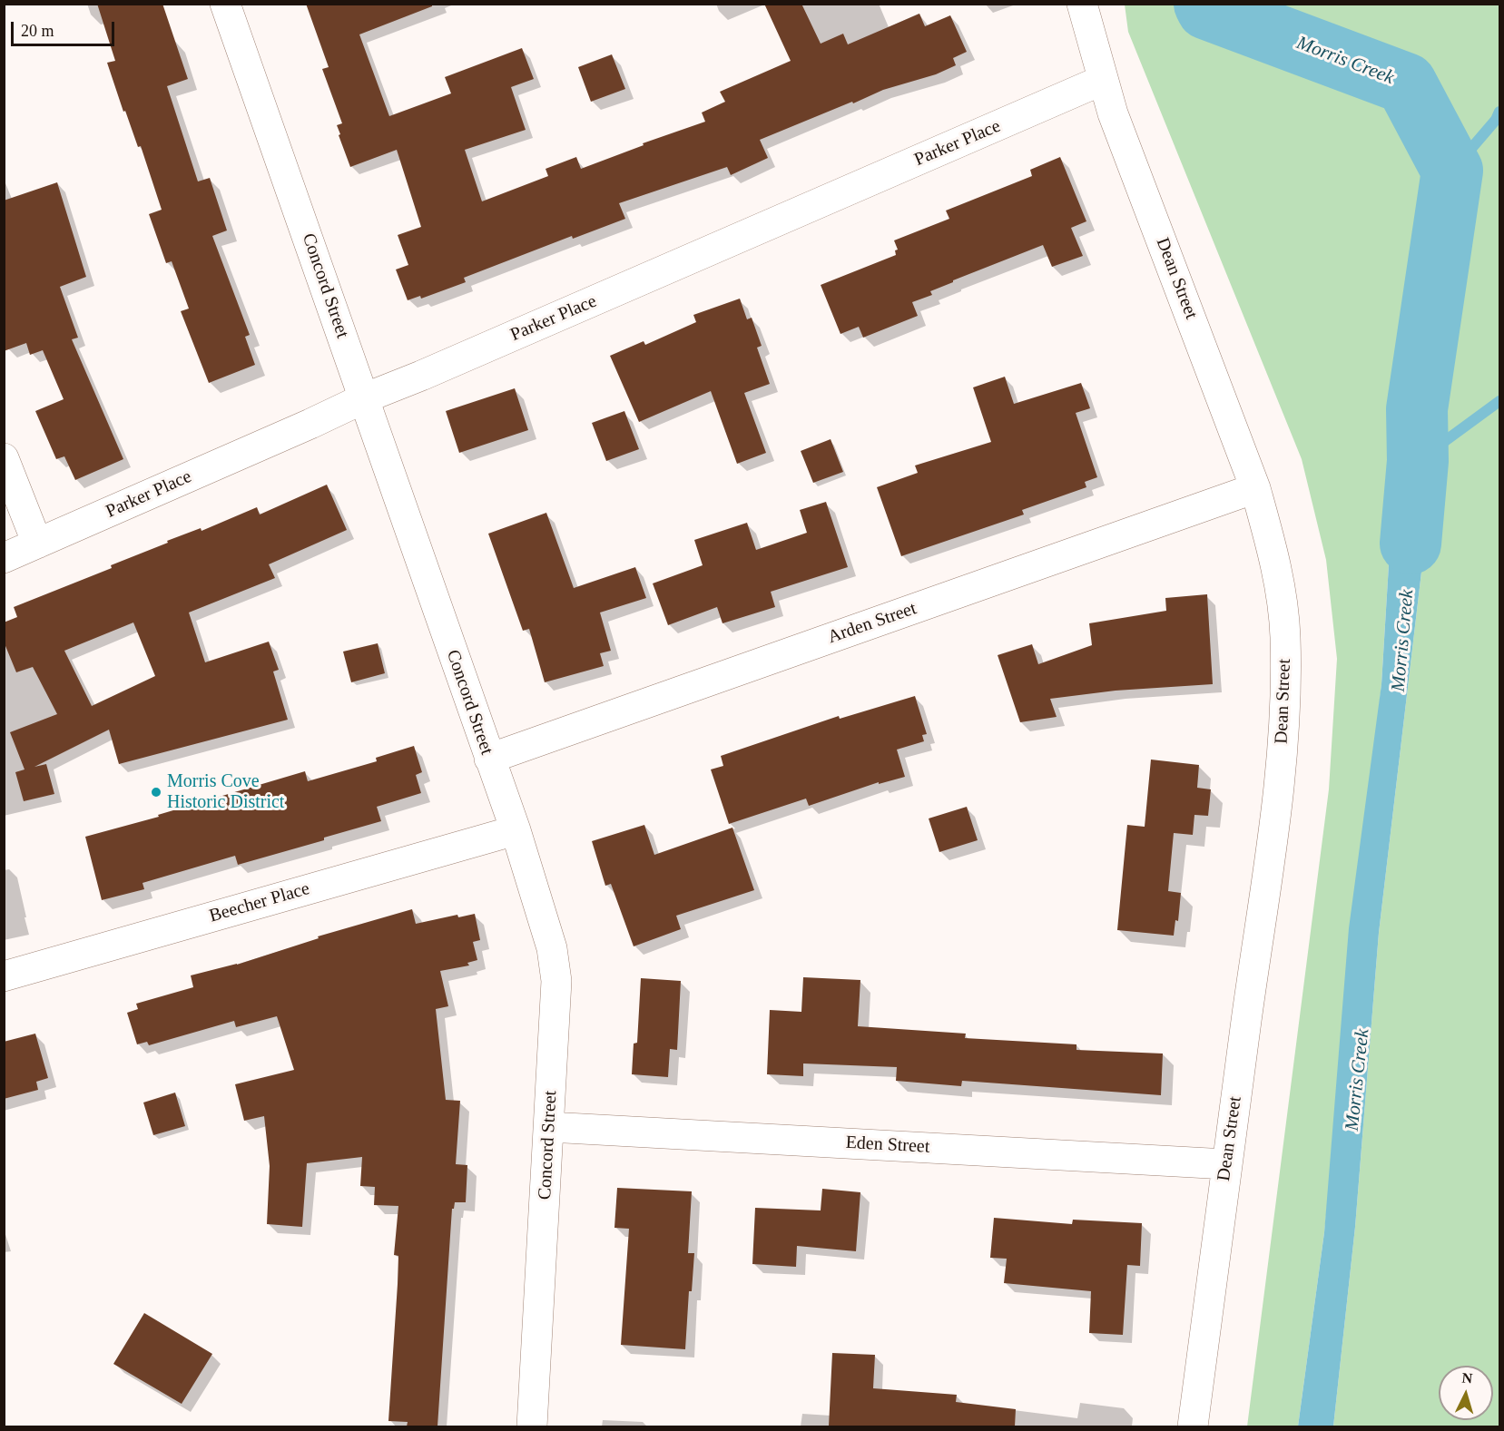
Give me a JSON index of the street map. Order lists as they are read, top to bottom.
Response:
{
  "streets": {
    "street": [
      "Parker Place",
      "Dean Street",
      "Concord Street",
      "Arden Street",
      "Beecher Place",
      "Eden Street"
    ]
  },
  "crossings": [
    ["Parker Place", "Dean Street"],
    ["Parker Place", "Concord Street"],
    ["Dean Street", "Arden Street"],
    ["Dean Street", "Eden Street"],
    ["Concord Street", "Arden Street"],
    ["Concord Street", "Beecher Place"],
    ["Concord Street", "Eden Street"]
  ],
  "water": ["Morris Creek"],
  "places": ["Morris Cove Historic District"],
  "scale_bar": "20 m",
  "north": "top"
}
